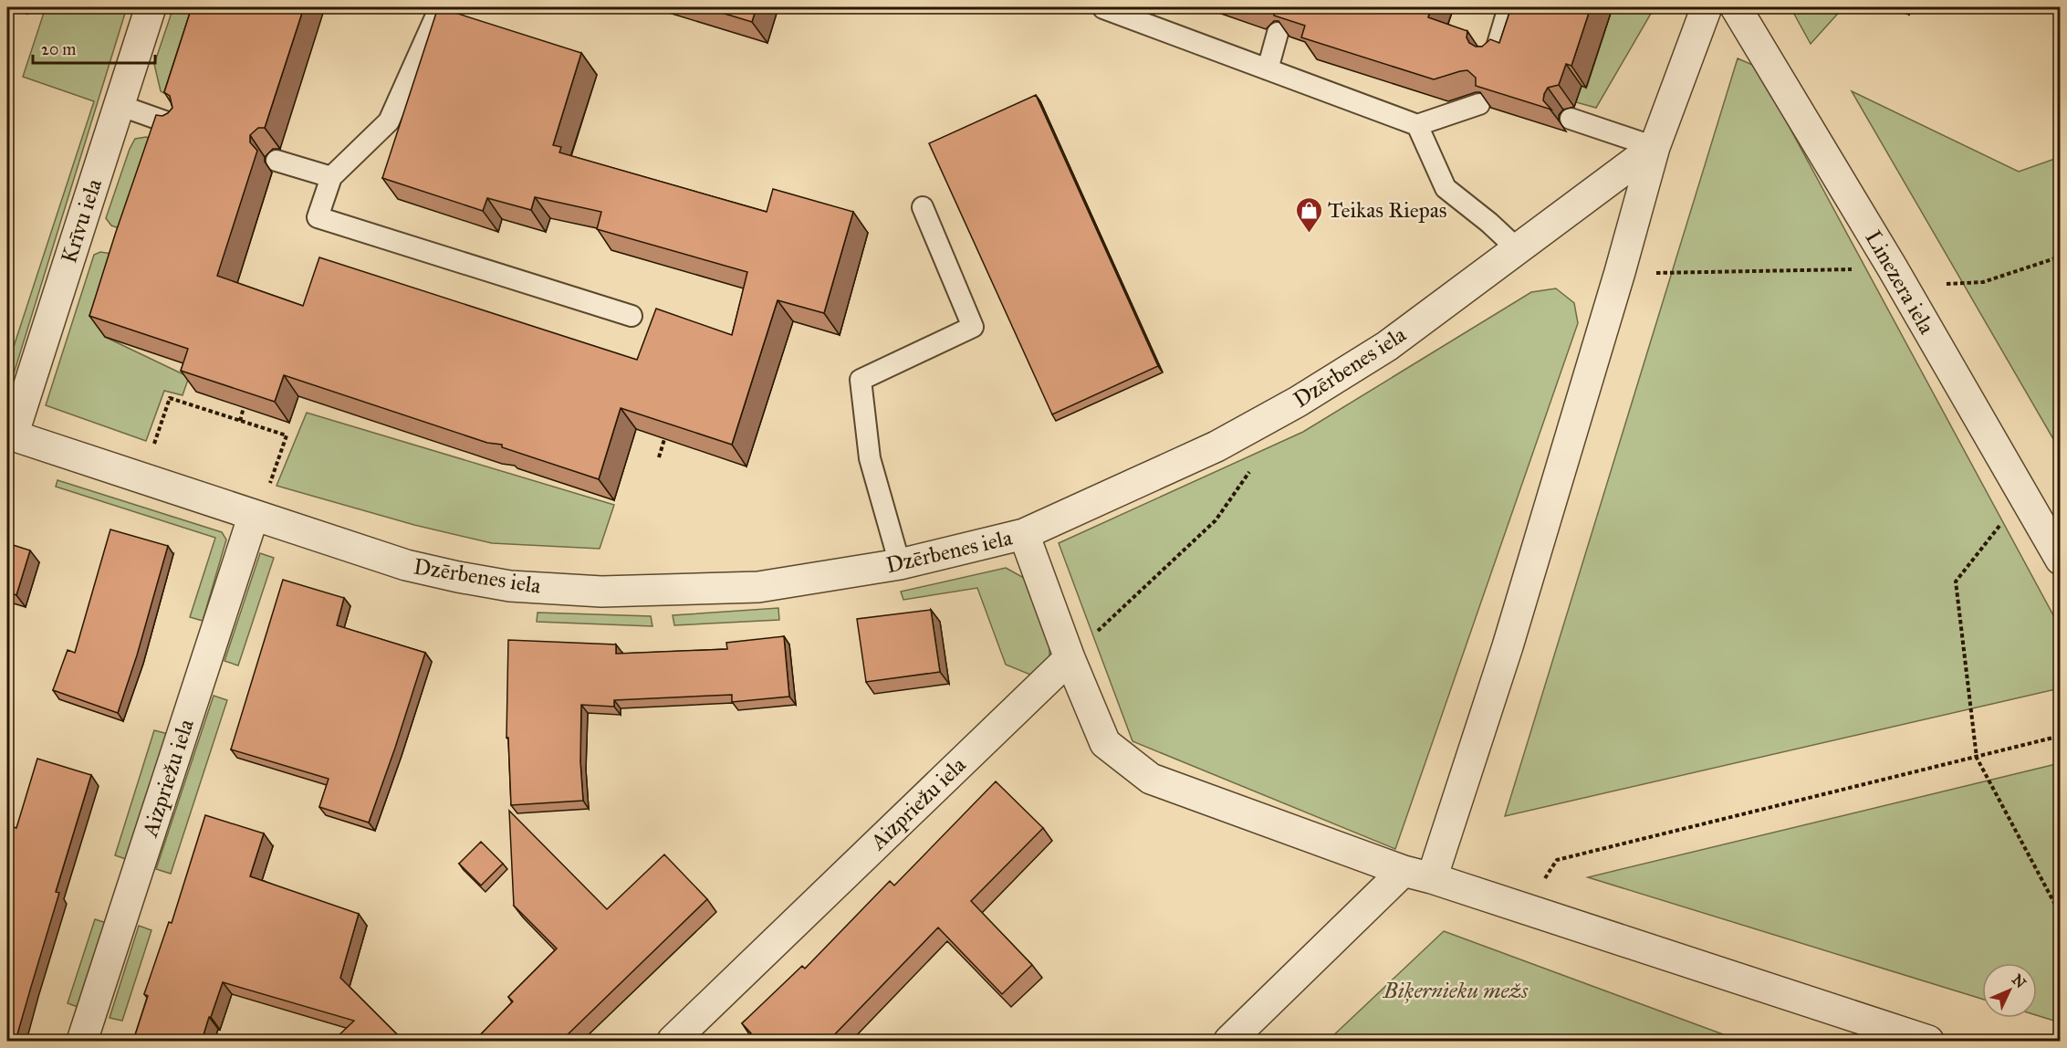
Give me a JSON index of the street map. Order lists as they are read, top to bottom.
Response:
{
  "streets": {
    "street": [
      "Krīvu iela",
      "Linezera iela",
      "Dzērbenes iela",
      "Aizpriežu iela"
    ]
  },
  "crossings": [
    ["Krīvu iela", "Dzērbenes iela"],
    ["Dzērbenes iela", "Aizpriežu iela"]
  ],
  "parks": ["Biķernieku mežs"],
  "places": {
    "shop": ["Teikas Riepas"]
  },
  "scale_bar": "20 m",
  "north": "top right"
}
